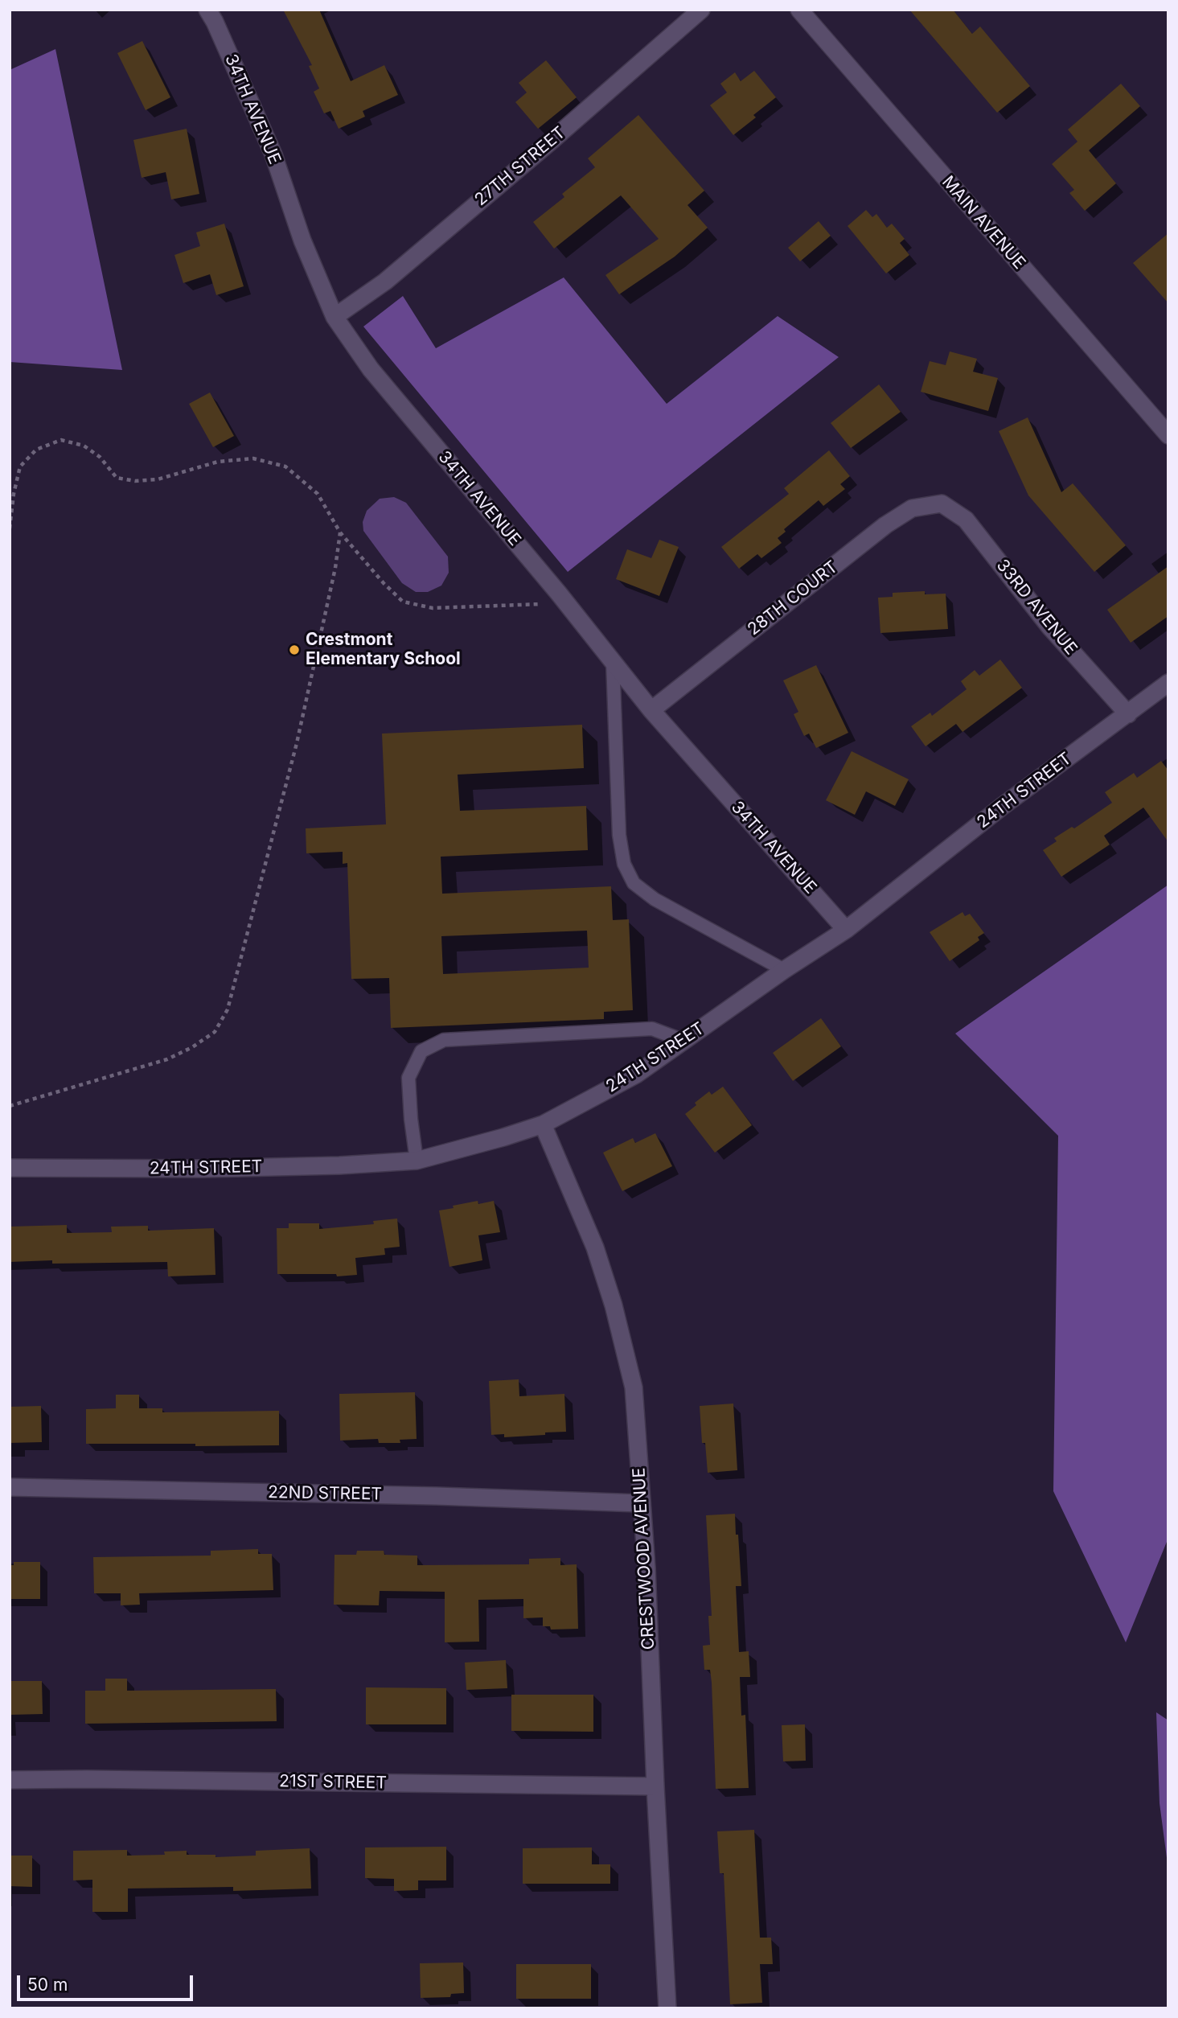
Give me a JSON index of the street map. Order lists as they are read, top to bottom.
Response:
{
  "streets": {
    "street": [
      "34TH AVENUE",
      "27TH STREET",
      "MAIN AVENUE",
      "28TH COURT",
      "33RD AVENUE",
      "24TH STREET",
      "22ND STREET",
      "CRESTWOOD AVENUE",
      "21ST STREET"
    ]
  },
  "crossings": [
    ["34TH AVENUE", "27TH STREET"],
    ["34TH AVENUE", "28TH COURT"],
    ["34TH AVENUE", "24TH STREET"],
    ["28TH COURT", "33RD AVENUE"],
    ["33RD AVENUE", "24TH STREET"],
    ["24TH STREET", "CRESTWOOD AVENUE"],
    ["22ND STREET", "CRESTWOOD AVENUE"],
    ["CRESTWOOD AVENUE", "21ST STREET"]
  ],
  "places": ["Crestmont Elementary School"],
  "scale_bar": "50 m"
}
